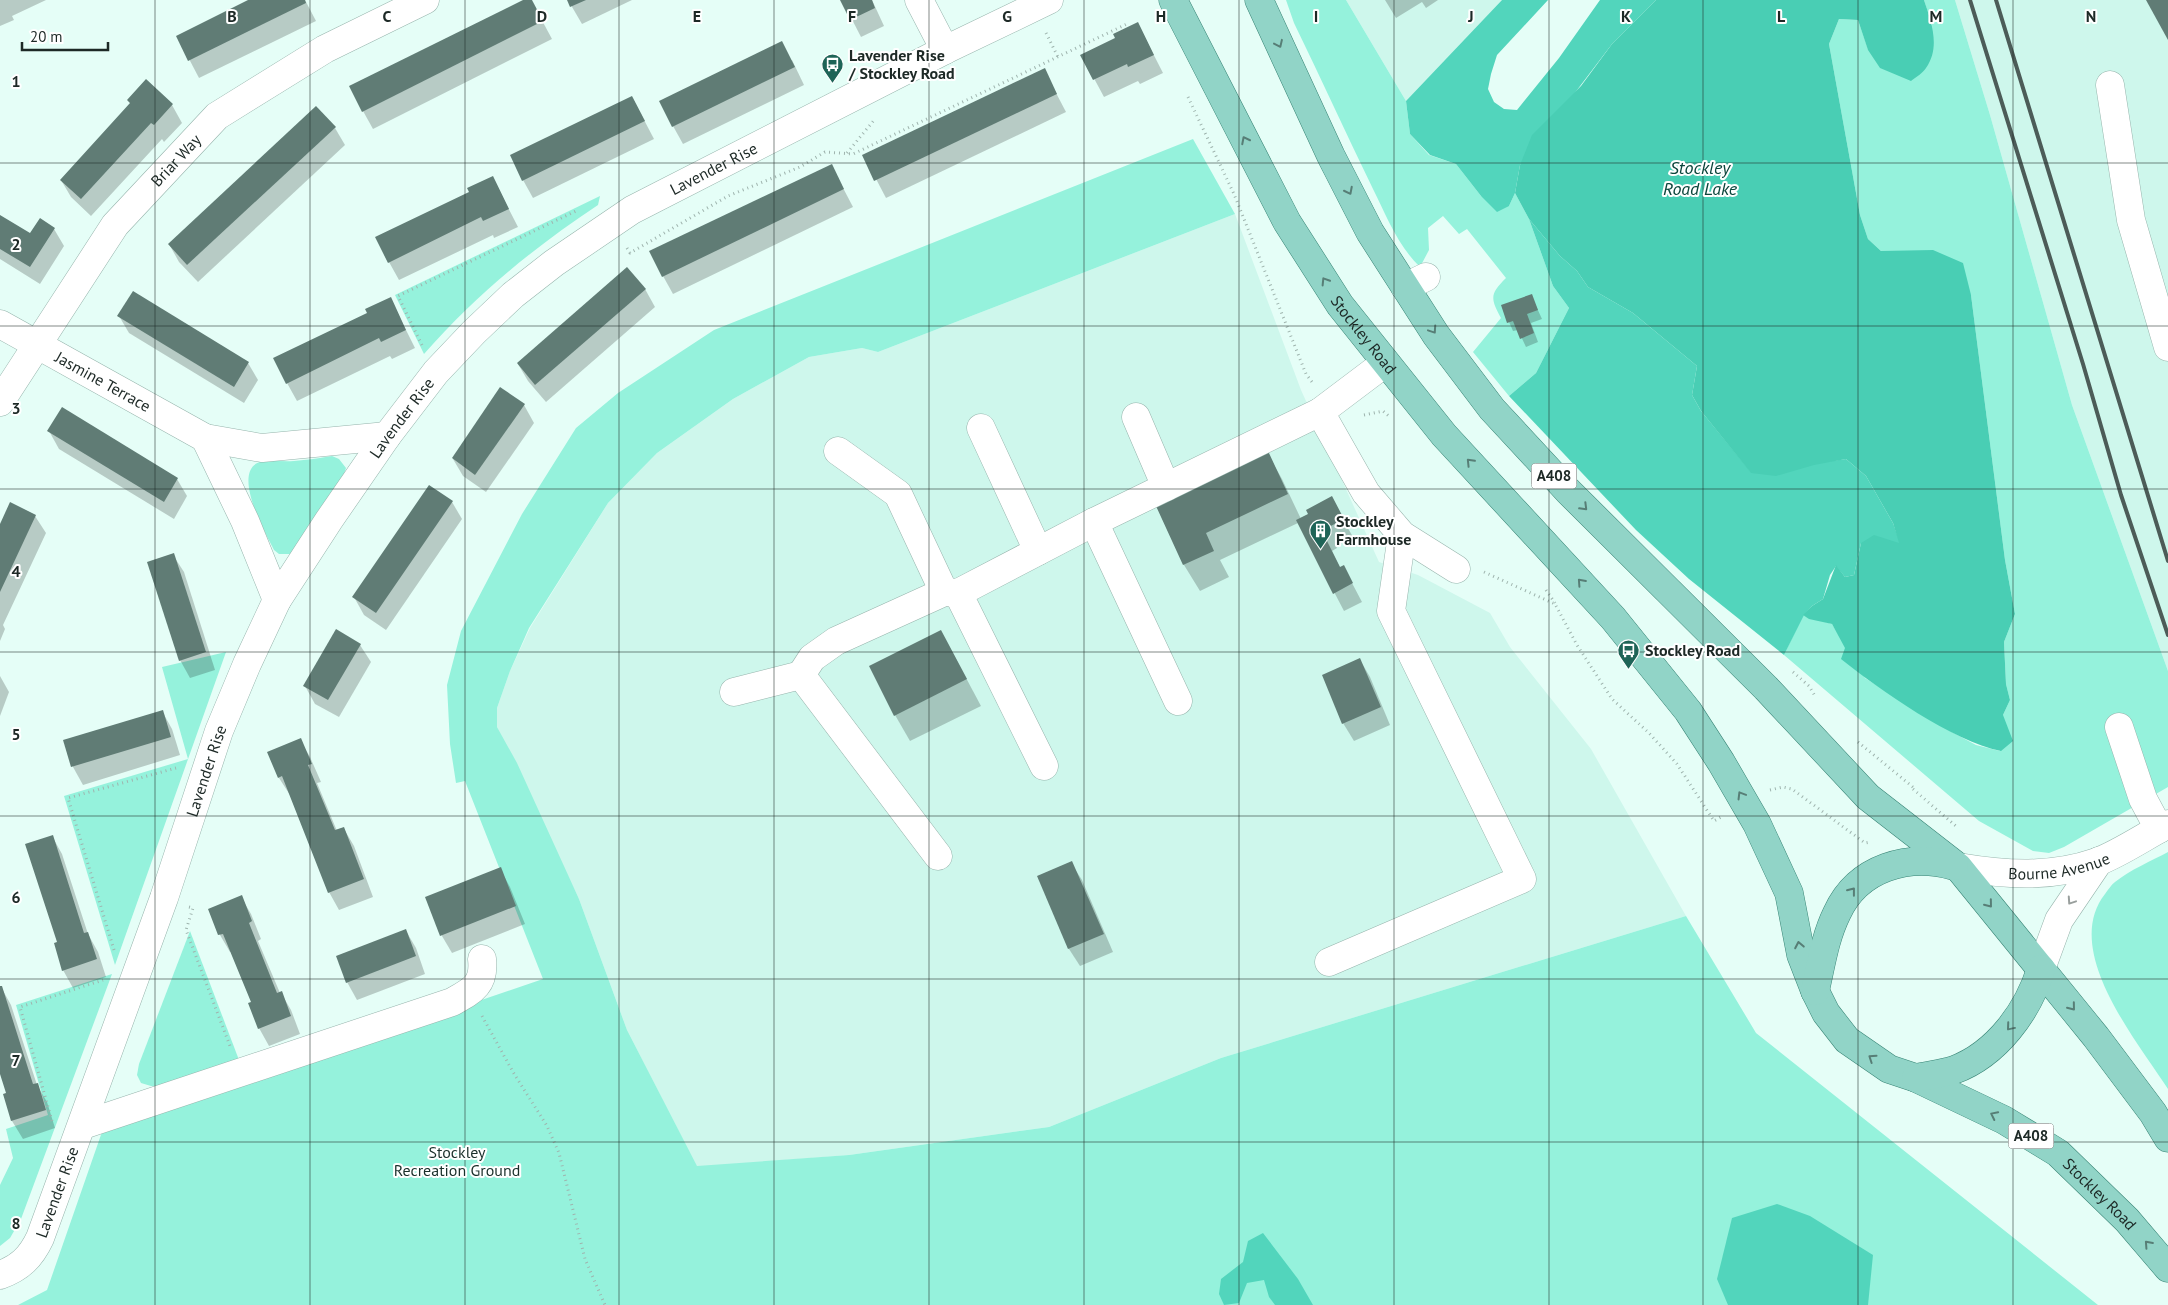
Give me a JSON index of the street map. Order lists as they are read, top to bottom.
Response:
{
  "streets": {
    "main road": ["Stockley Road", "A408"],
    "street": [
      "Briar Way",
      "Lavender Rise",
      "Jasmine Terrace",
      "Bourne Avenue"
    ]
  },
  "crossings": [
    ["Briar Way", "Jasmine Terrace"],
    ["Lavender Rise", "Jasmine Terrace"],
    ["A408", "Bourne Avenue"]
  ],
  "one_way": ["Bourne Avenue"],
  "water": ["Stockley Road Lake"],
  "parks": ["Stockley Recreation Ground"],
  "places": {
    "bus stop": ["Lavender Rise / Stockley Road", "Stockley Road"],
    "building": ["Stockley Farmhouse"]
  },
  "scale_bar": "20 m",
  "grid": {
    "columns": [
      "B",
      "C",
      "D",
      "E",
      "F",
      "G",
      "H",
      "I",
      "J",
      "K",
      "L",
      "M",
      "N"
    ],
    "rows": [
      "1",
      "2",
      "3",
      "4",
      "5",
      "6",
      "7",
      "8"
    ]
  }
}
